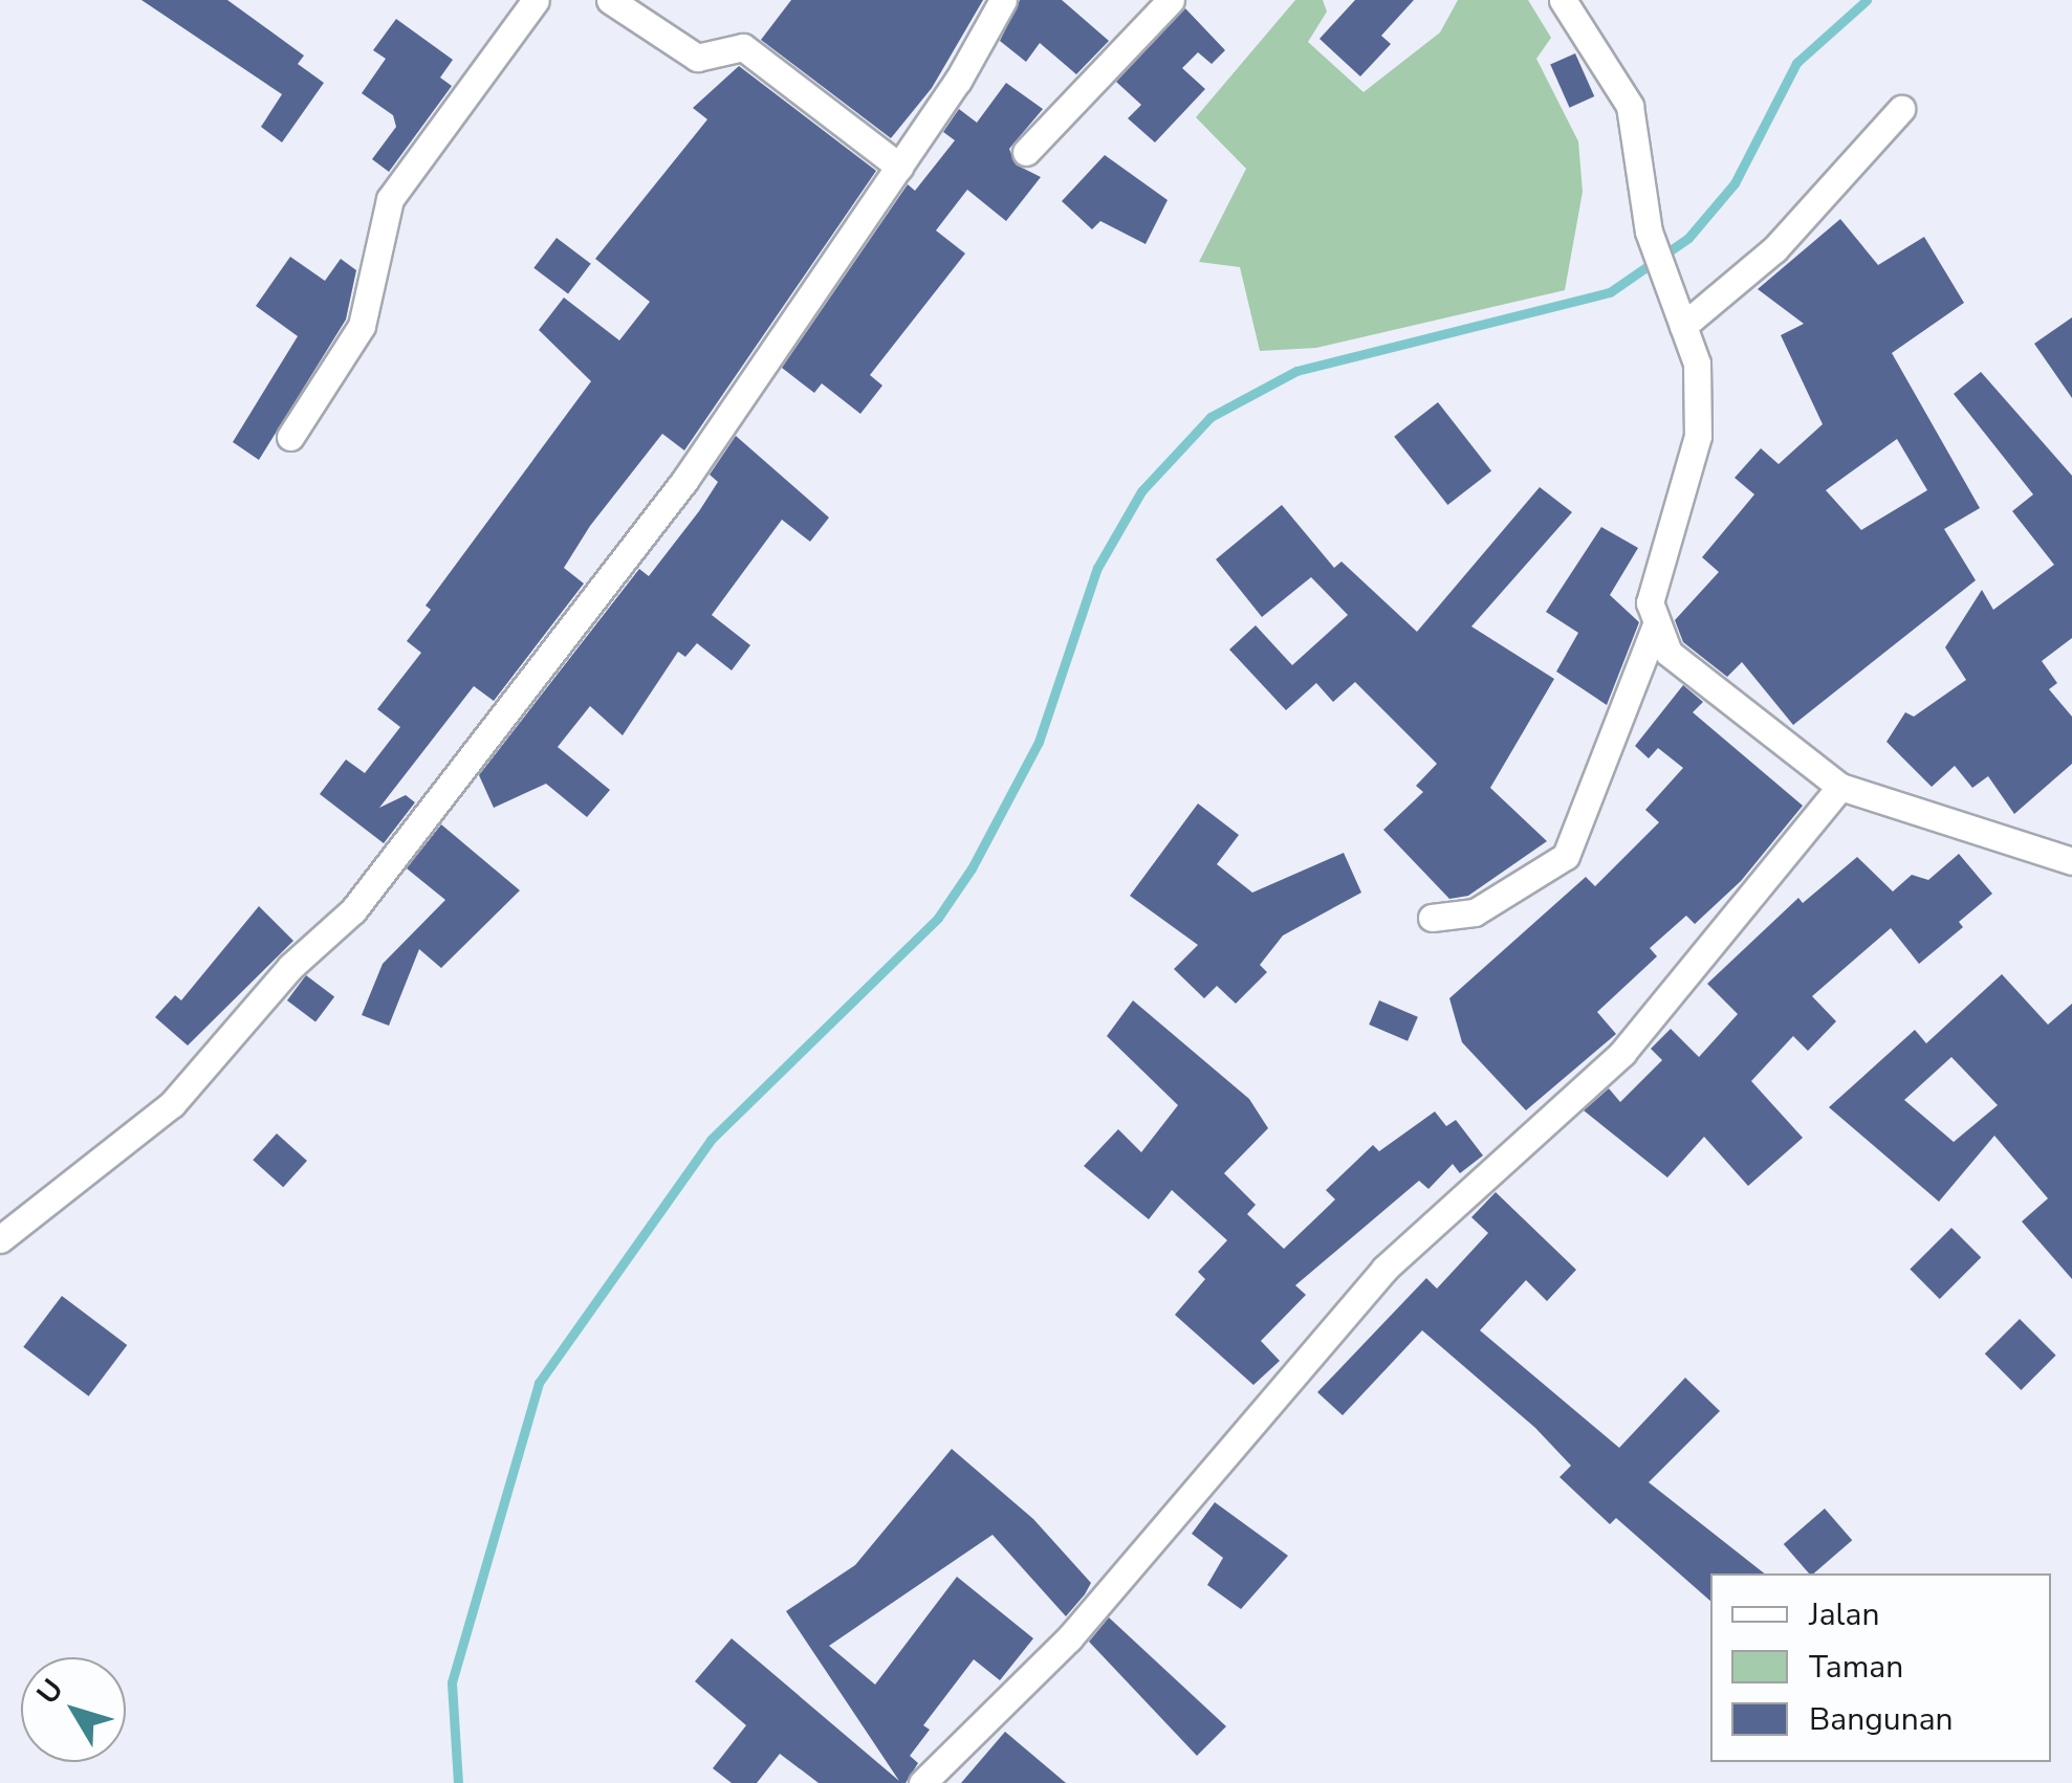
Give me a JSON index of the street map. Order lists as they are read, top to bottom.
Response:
{
  "legend": ["Jalan", "Taman", "Bangunan"],
  "north": "top left"
}
